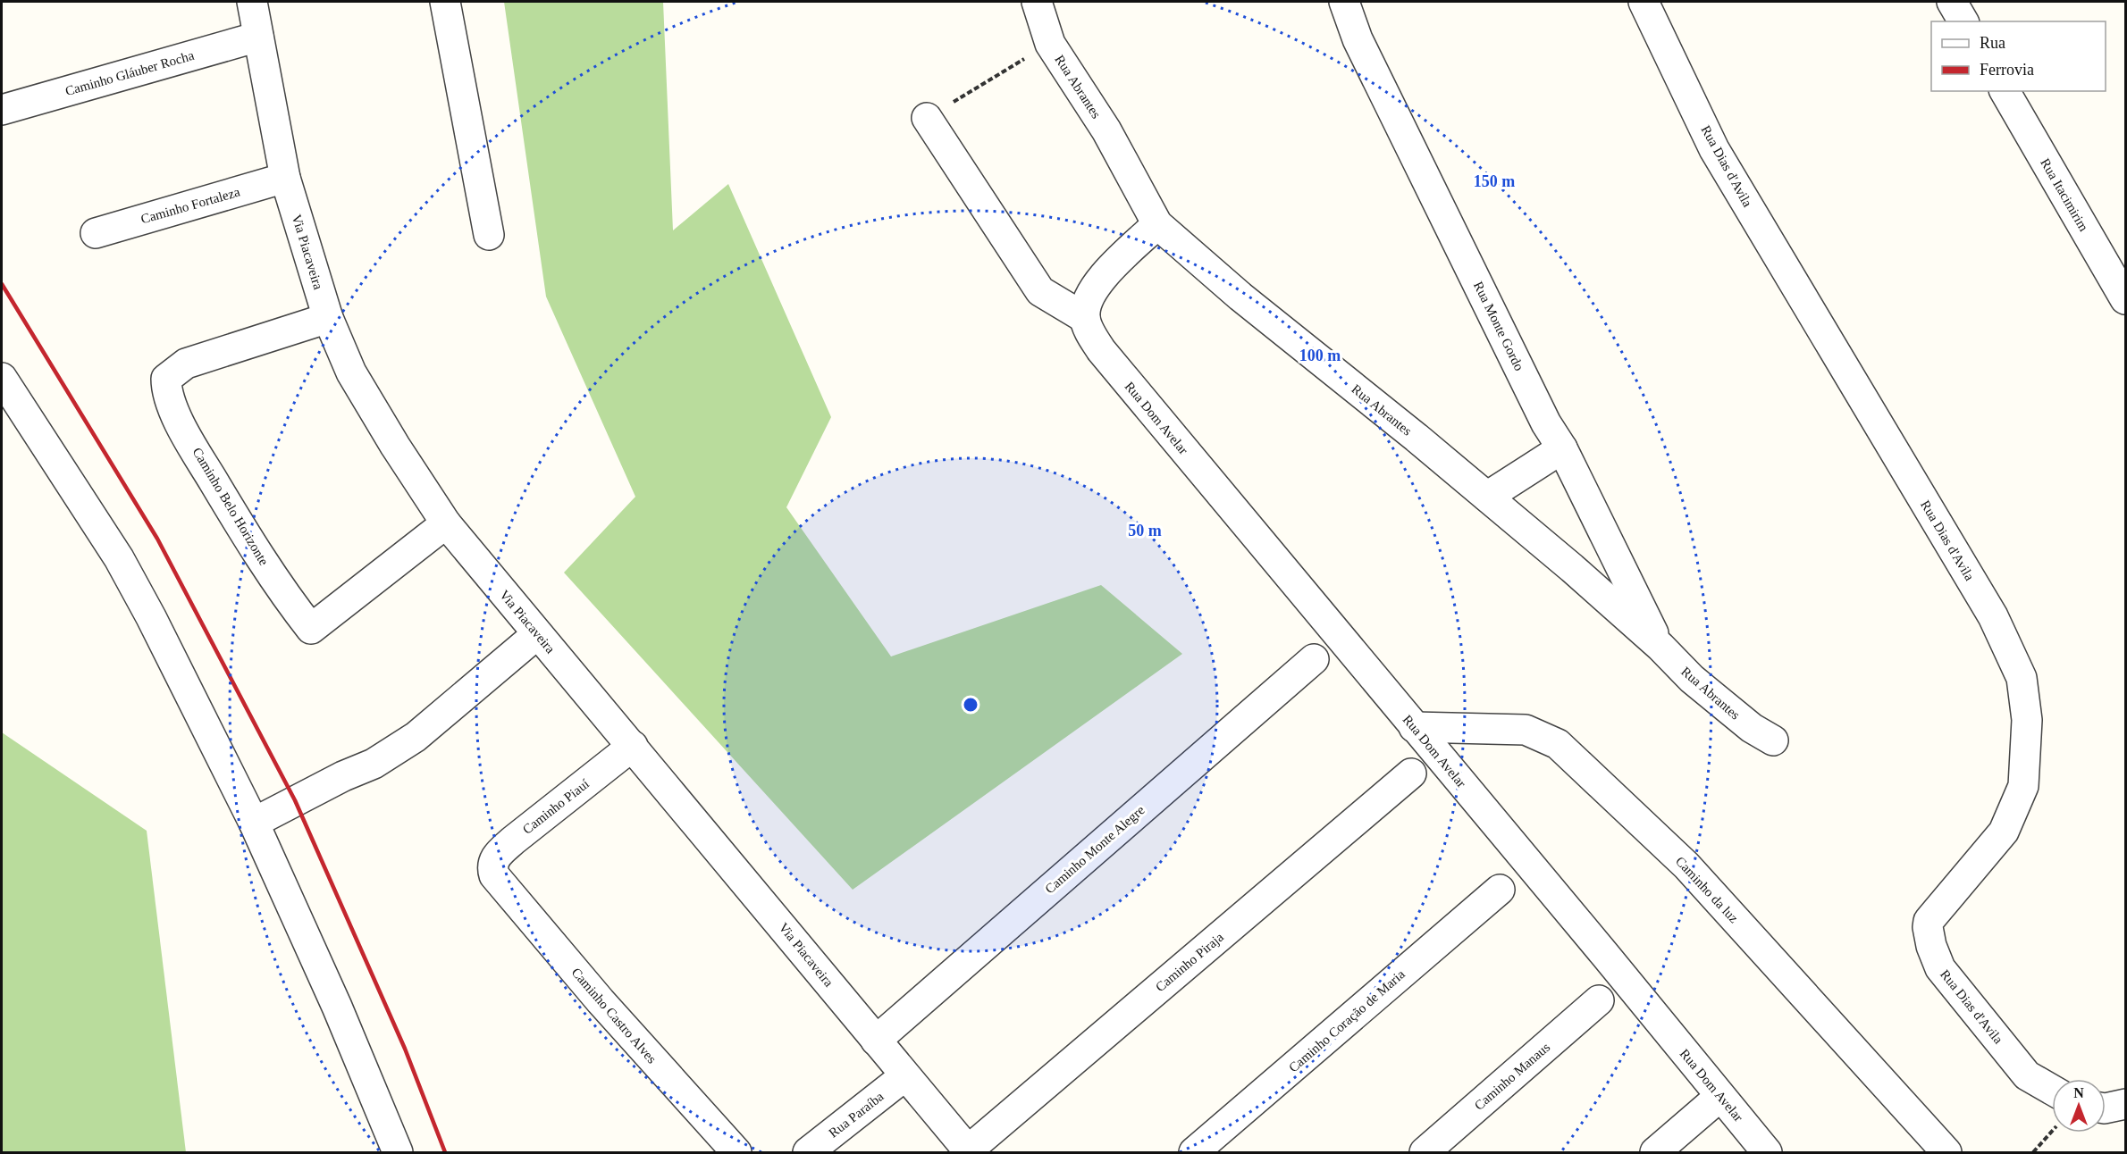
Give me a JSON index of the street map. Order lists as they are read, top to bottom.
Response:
{
  "streets": {
    "street": [
      "Caminho Gláuber Rocha",
      "Rua Abrantes",
      "Rua Dias d'Avila",
      "Rua Itacimirim",
      "Caminho Fortaleza",
      "Via Piacaveira",
      "Rua Monte Gordo",
      "Rua Dom Avelar",
      "Caminho Belo Horizonte",
      "Caminho Piauí",
      "Caminho Monte Alegre",
      "Caminho da luz",
      "Caminho Piraja",
      "Caminho Castro Alves",
      "Caminho Coração de Maria",
      "Caminho Manaus",
      "Rua Paraíba"
    ]
  },
  "crossings": [
    ["Caminho Gláuber Rocha", "Via Piacaveira"],
    ["Rua Abrantes", "Rua Monte Gordo"],
    ["Caminho Fortaleza", "Via Piacaveira"],
    ["Via Piacaveira", "Caminho Belo Horizonte"],
    ["Via Piacaveira", "Caminho Piauí"],
    ["Via Piacaveira", "Caminho Monte Alegre"],
    ["Via Piacaveira", "Caminho Piraja"],
    ["Via Piacaveira", "Rua Paraíba"],
    ["Rua Dom Avelar", "Caminho da luz"],
    ["Caminho Piauí", "Caminho Castro Alves"]
  ],
  "legend": ["Rua", "Ferrovia"],
  "north": "top",
  "rings": ["150 m", "100 m", "50 m"]
}
